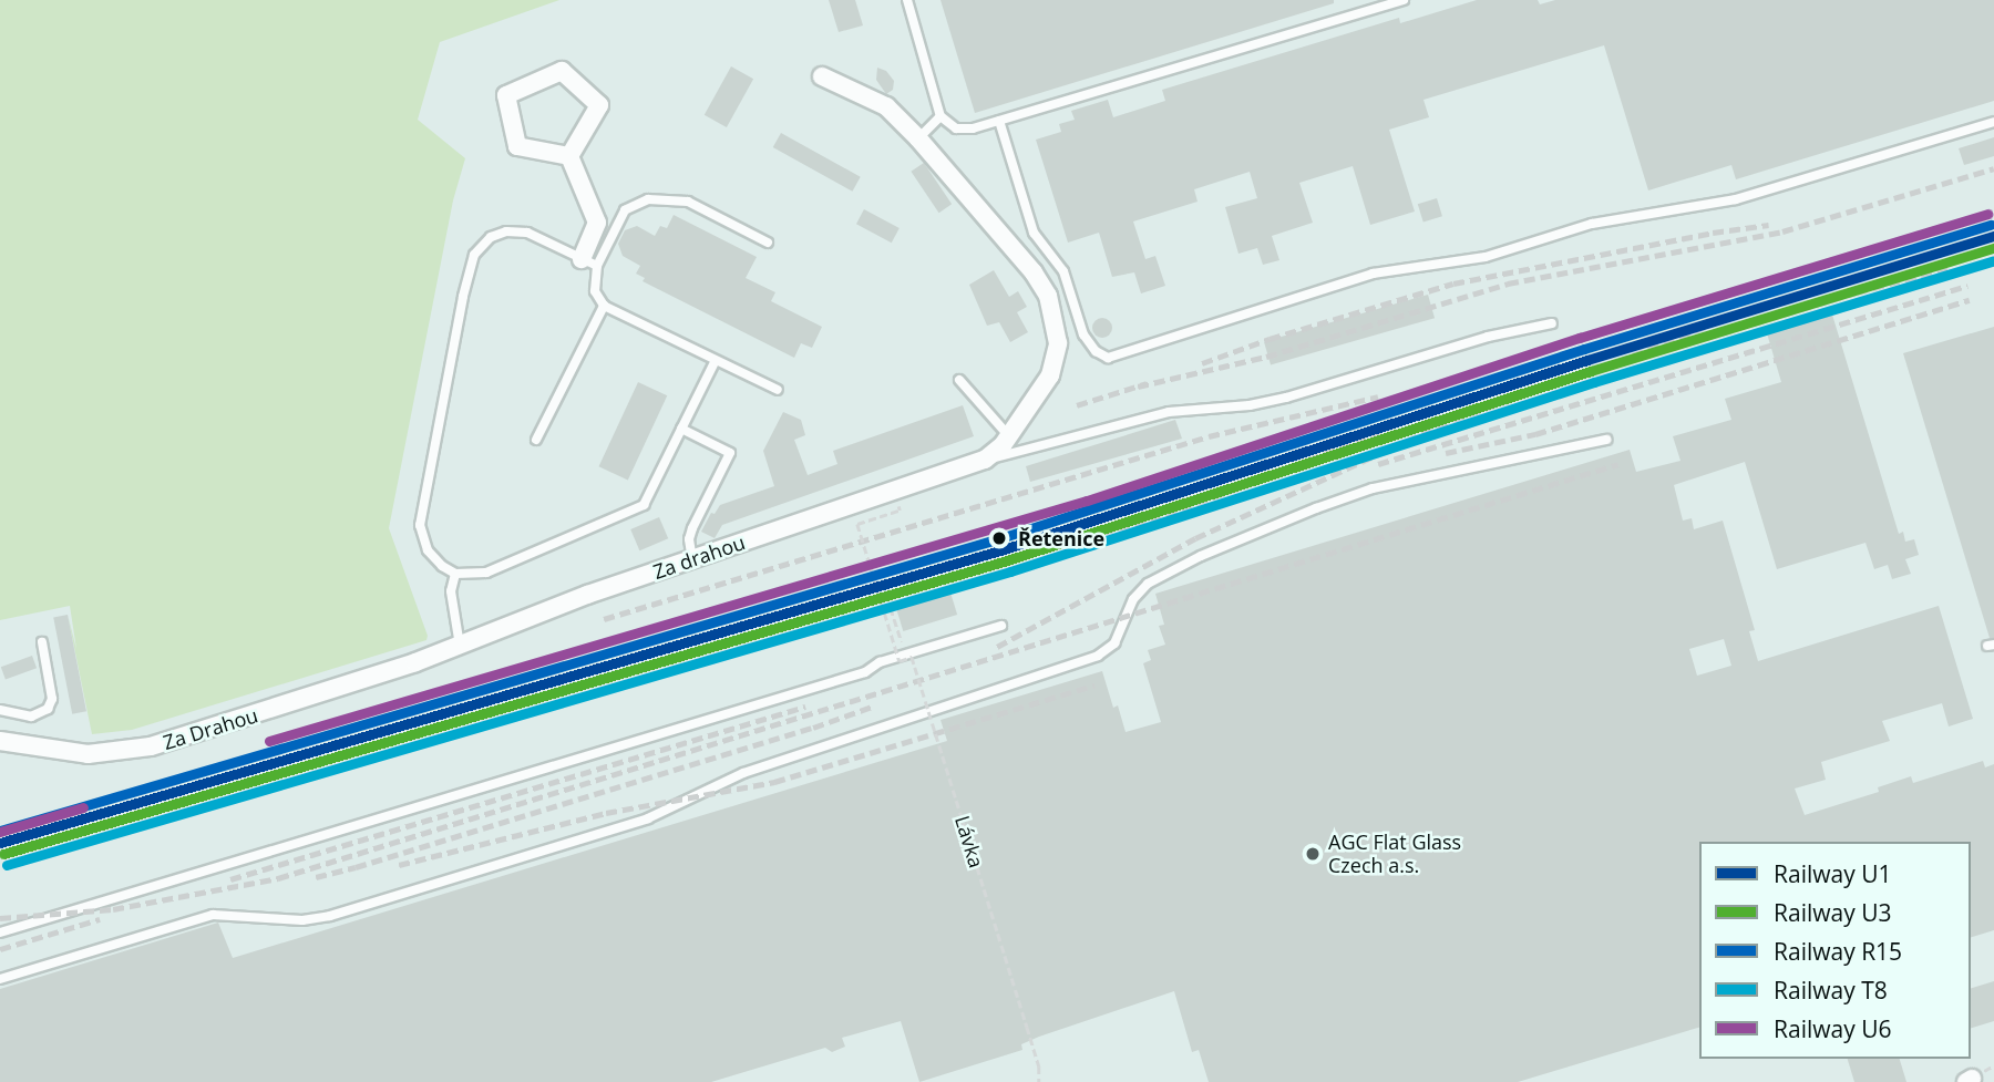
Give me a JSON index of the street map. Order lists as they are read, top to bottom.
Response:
{
  "streets": {
    "street": ["Za drahou", "Za Drahou"],
    "path": ["Lávka"]
  },
  "crossings": [
    ["Za drahou", "Za Drahou"]
  ],
  "places": ["Řetenice", "AGC Flat Glass Czech a.s."],
  "lines": [
    "rail line U6",
    "rail line R15",
    "rail line U1",
    "rail line U3",
    "rail line T8"
  ],
  "legend": [
    "Railway U1",
    "Railway U3",
    "Railway R15",
    "Railway T8",
    "Railway U6"
  ]
}
